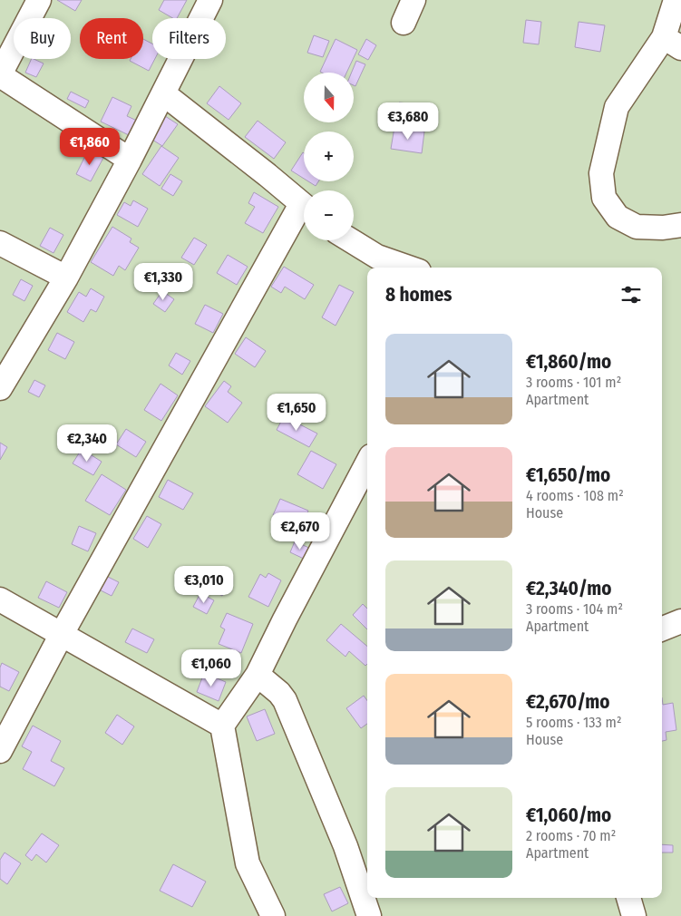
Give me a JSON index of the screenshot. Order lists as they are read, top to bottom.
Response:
{
  "north": "bottom",
  "page": {
    "chip": ["Buy", "Rent", "Filters"],
    "map_buttons": ["+", "−"],
    "price": [
      "€3,680",
      "€1,860",
      "€1,330",
      "€1,650",
      "€2,340",
      "€2,670",
      "€3,010",
      "€1,060"
    ],
    "heading": "8 homes",
    "list": [
      {
        "name": "€1,860/mo",
        "note": "3 rooms · 101 m² · Apartment"
      },
      {
        "name": "€1,650/mo",
        "note": "4 rooms · 108 m² · House"
      },
      {
        "name": "€2,340/mo",
        "note": "3 rooms · 104 m² · Apartment"
      },
      {
        "name": "€2,670/mo",
        "note": "5 rooms · 133 m² · House"
      },
      {
        "name": "€1,060/mo",
        "note": "2 rooms · 70 m² · Apartment"
      }
    ]
  }
}
